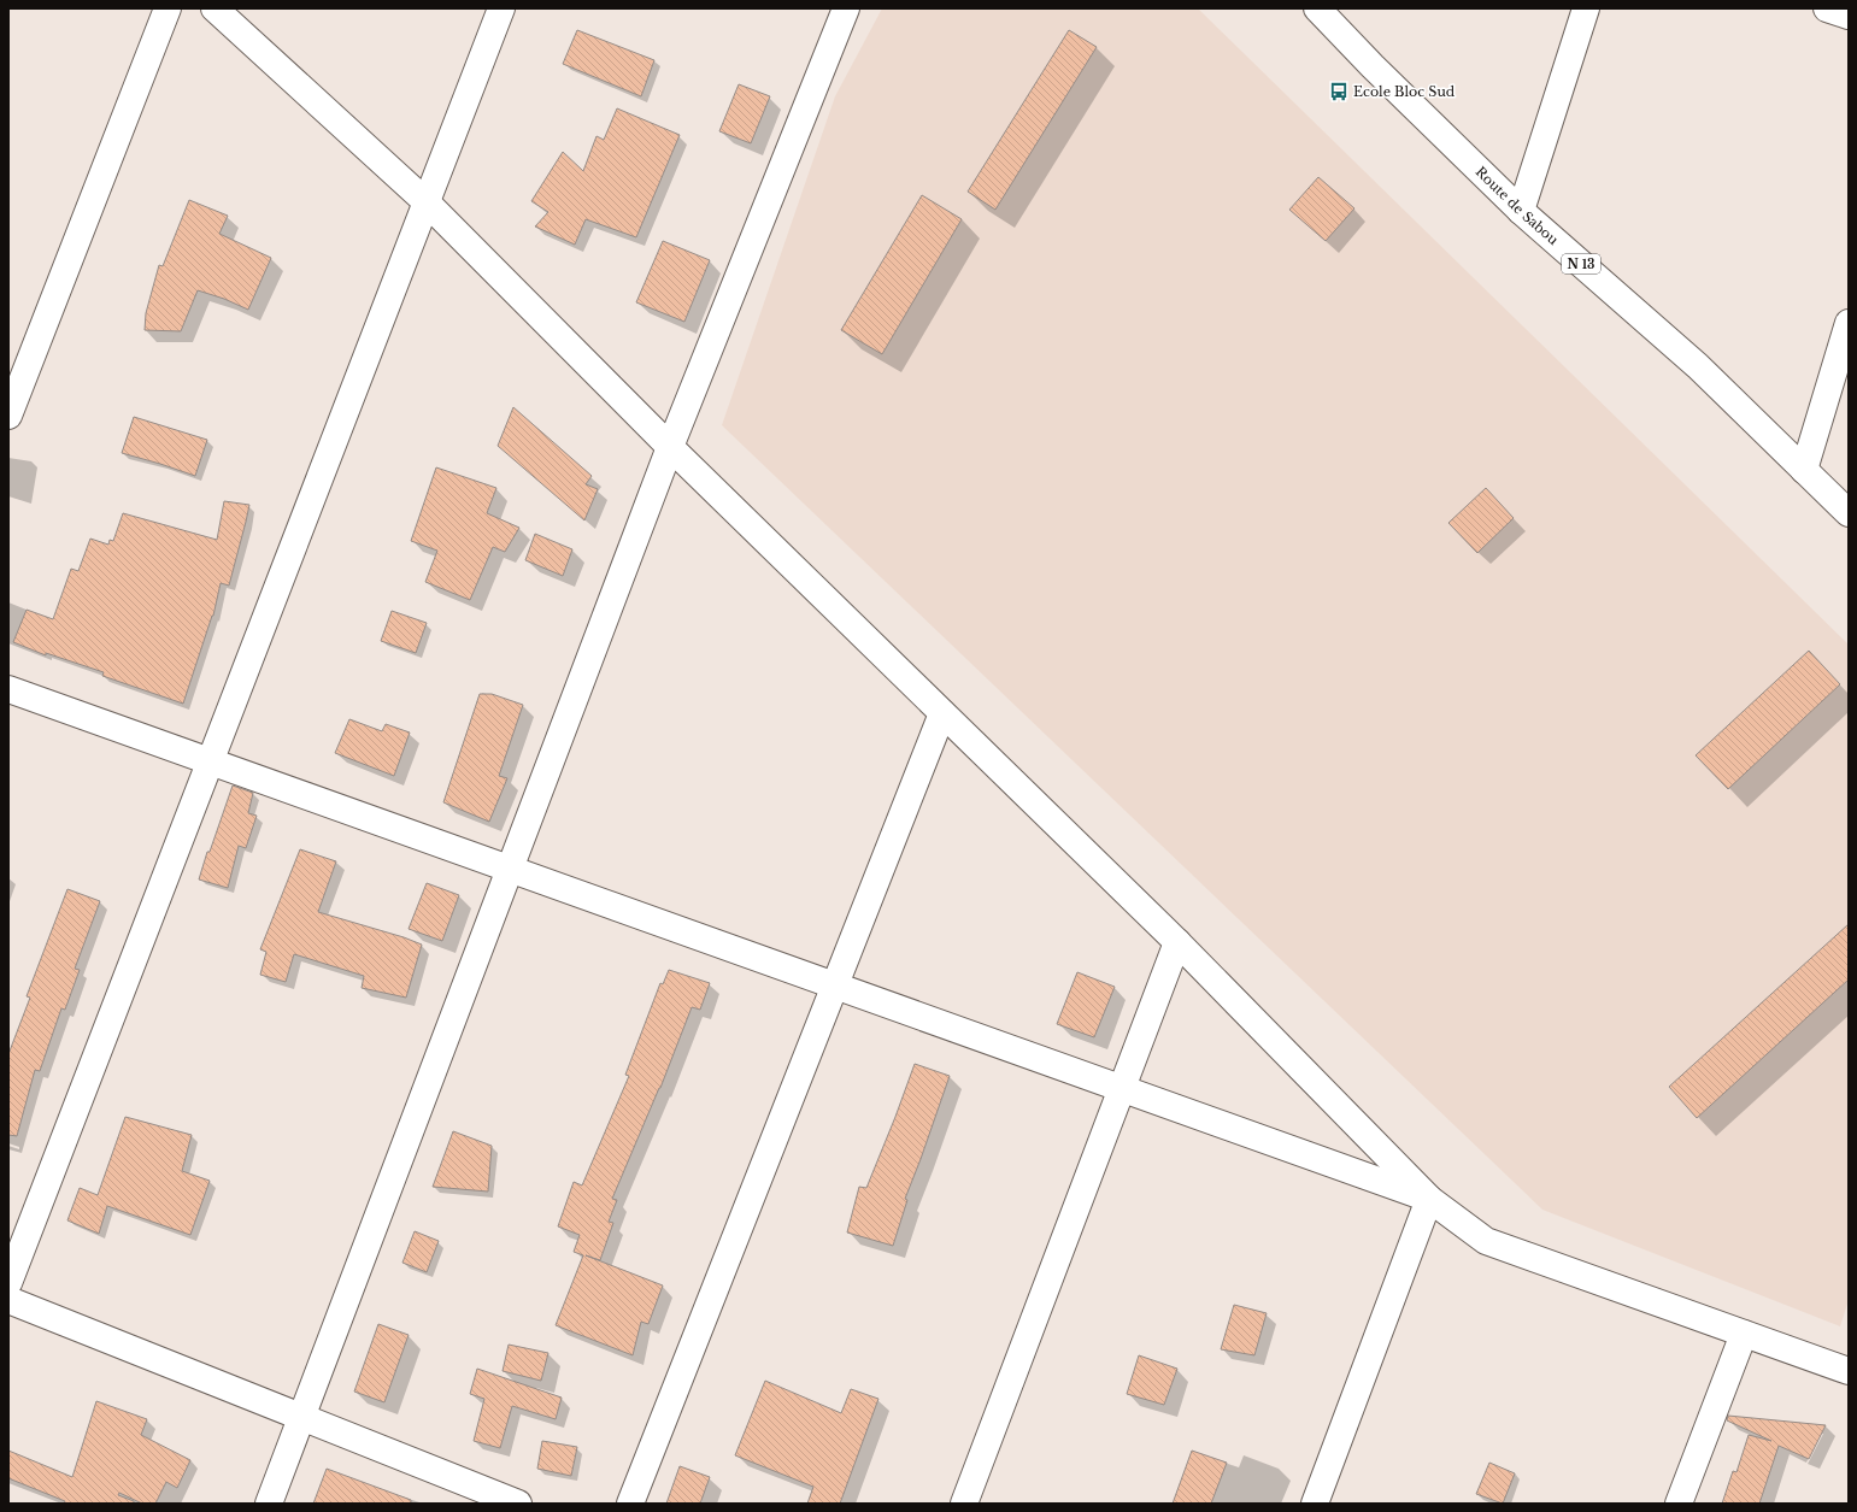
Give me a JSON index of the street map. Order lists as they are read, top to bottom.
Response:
{
  "streets": {
    "street": ["Route de Sabou", "N 13"]
  },
  "places": {
    "bus stop": ["Ecole Bloc Sud"]
  }
}
